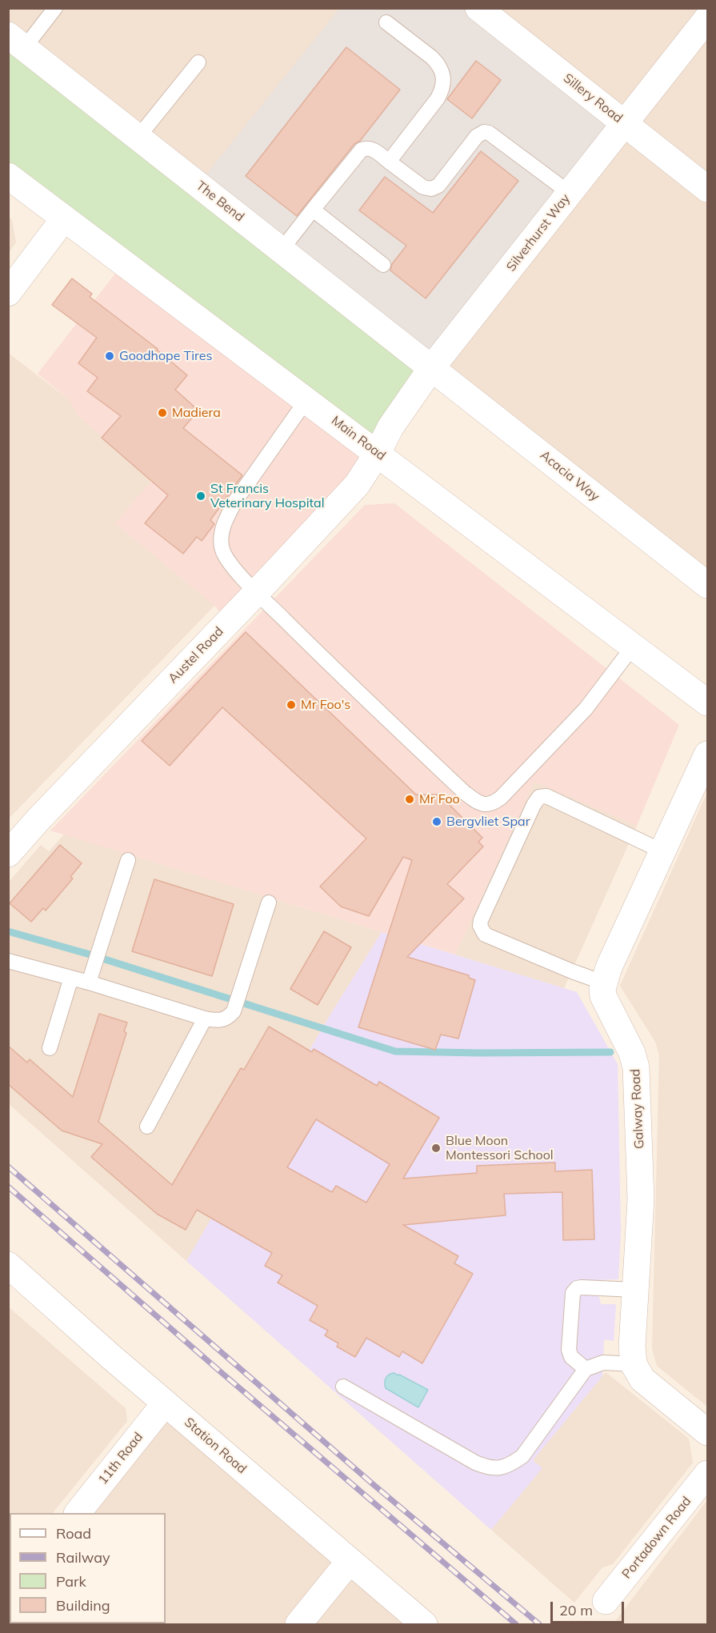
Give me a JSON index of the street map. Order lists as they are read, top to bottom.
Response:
{
  "streets": {
    "street": [
      "Sillery Road",
      "The Bend",
      "Silverhurst Way",
      "Main Road",
      "Acacia Way",
      "Austel Road",
      "Galway Road",
      "Station Road",
      "11th Road",
      "Portadown Road"
    ]
  },
  "crossings": [
    ["Sillery Road", "Silverhurst Way"],
    ["The Bend", "Silverhurst Way"],
    ["The Bend", "Acacia Way"],
    ["Silverhurst Way", "Main Road"],
    ["Silverhurst Way", "Acacia Way"],
    ["Silverhurst Way", "Austel Road"],
    ["Main Road", "Austel Road"],
    ["Station Road", "11th Road"]
  ],
  "places": [
    "Goodhope Tires",
    "Madiera",
    "St Francis Veterinary Hospital",
    "Mr Foo's",
    "Mr Foo",
    "Bergvliet Spar",
    "Blue Moon Montessori School"
  ],
  "legend": [
    "Road",
    "Railway",
    "Park",
    "Building"
  ],
  "scale_bar": "20 m"
}
